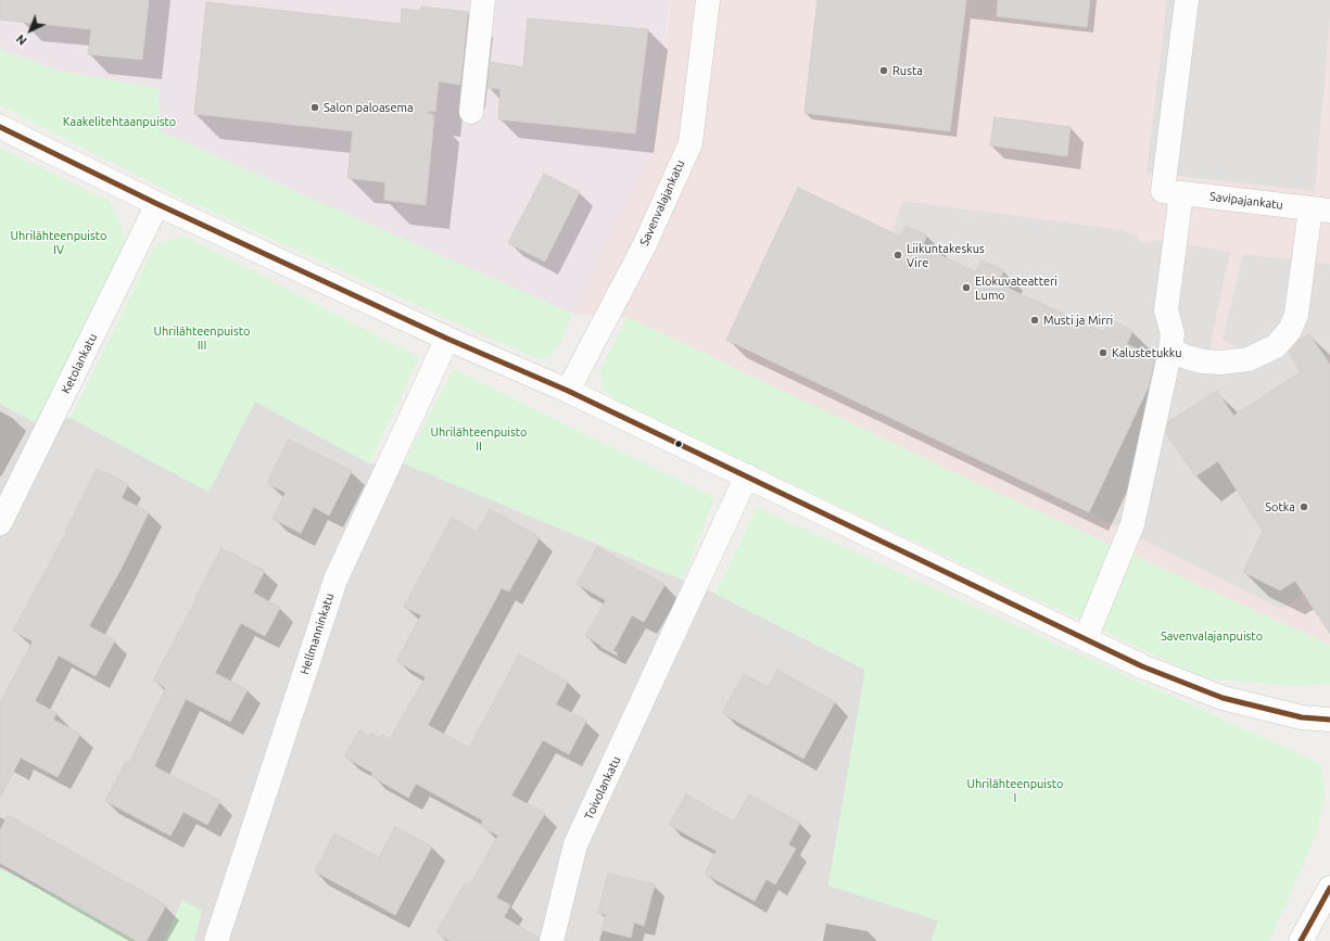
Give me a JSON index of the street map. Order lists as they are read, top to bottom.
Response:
{
  "streets": {
    "street": [
      "Savipajankatu",
      "Savenvalajankatu",
      "Ketolankatu",
      "Hellmanninkatu",
      "Toivolankatu"
    ]
  },
  "parks": [
    "Kaakelitehtaanpuisto",
    "Uhrilähteenpuisto IV",
    "Uhrilähteenpuisto III",
    "Uhrilähteenpuisto II",
    "Savenvalajanpuisto",
    "Uhrilähteenpuisto I"
  ],
  "places": [
    "Rusta",
    "Salon paloasema",
    "Liikuntakeskus Vire",
    "Elokuvateatteri Lumo",
    "Musti ja Mirri",
    "Kalustetukku",
    "Sotka"
  ],
  "north": "bottom left"
}
